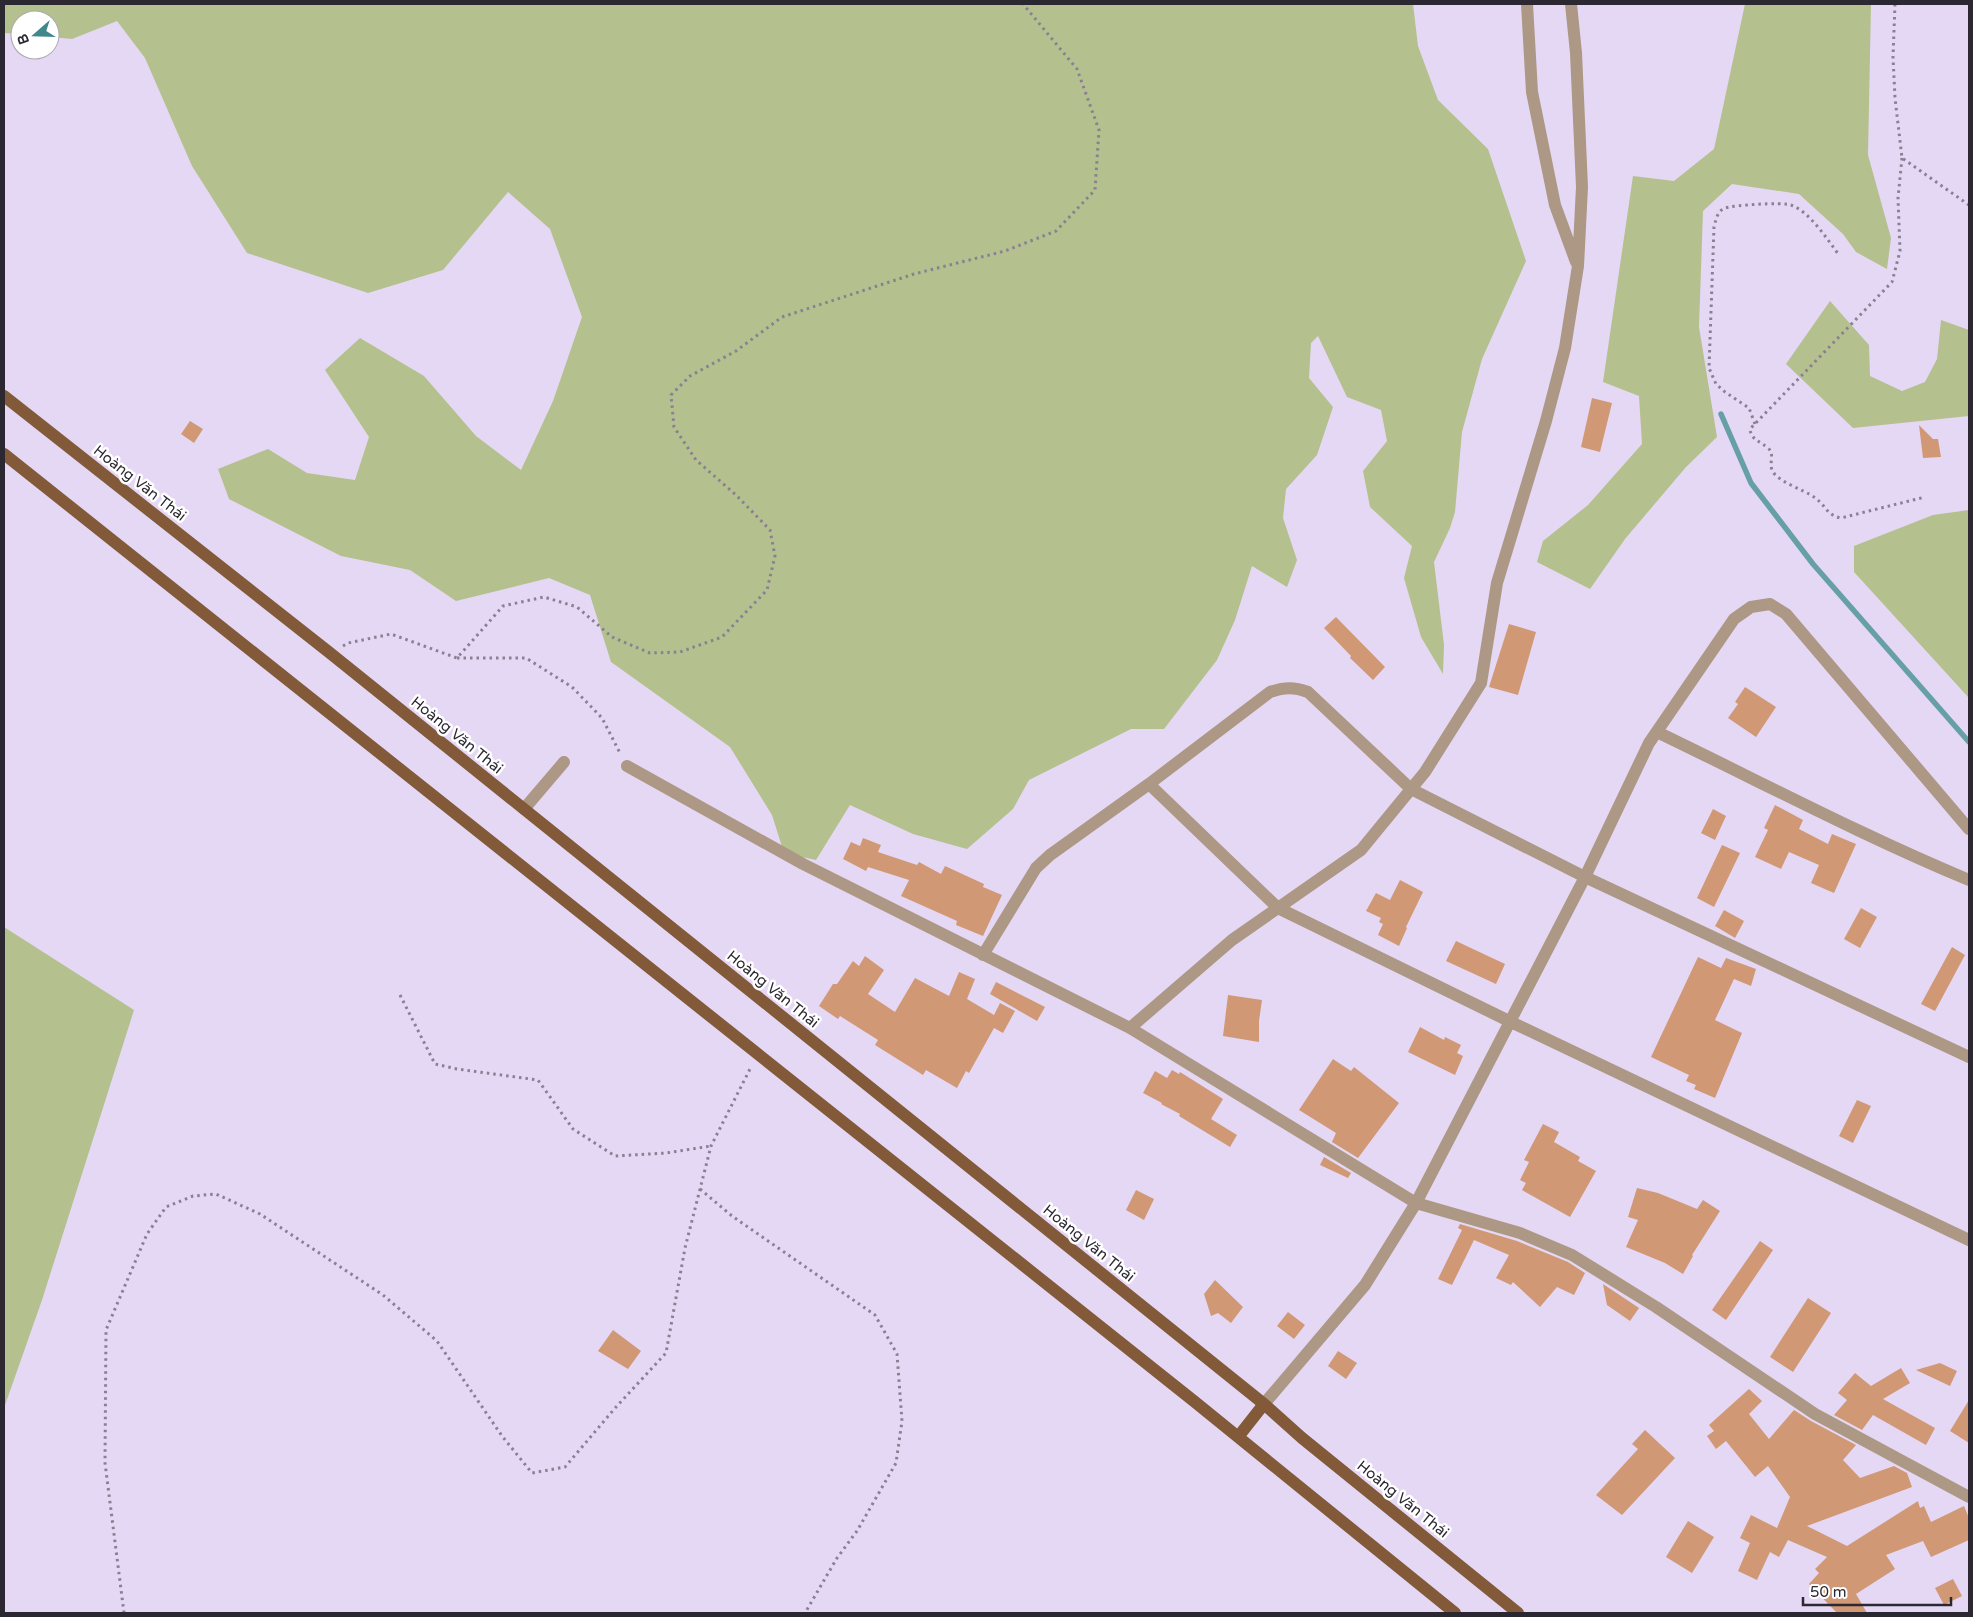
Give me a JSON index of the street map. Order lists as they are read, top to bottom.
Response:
{
  "streets": {
    "main road": ["Hoàng Văn Thái"]
  },
  "scale_bar": "50 m",
  "north": "left"
}
